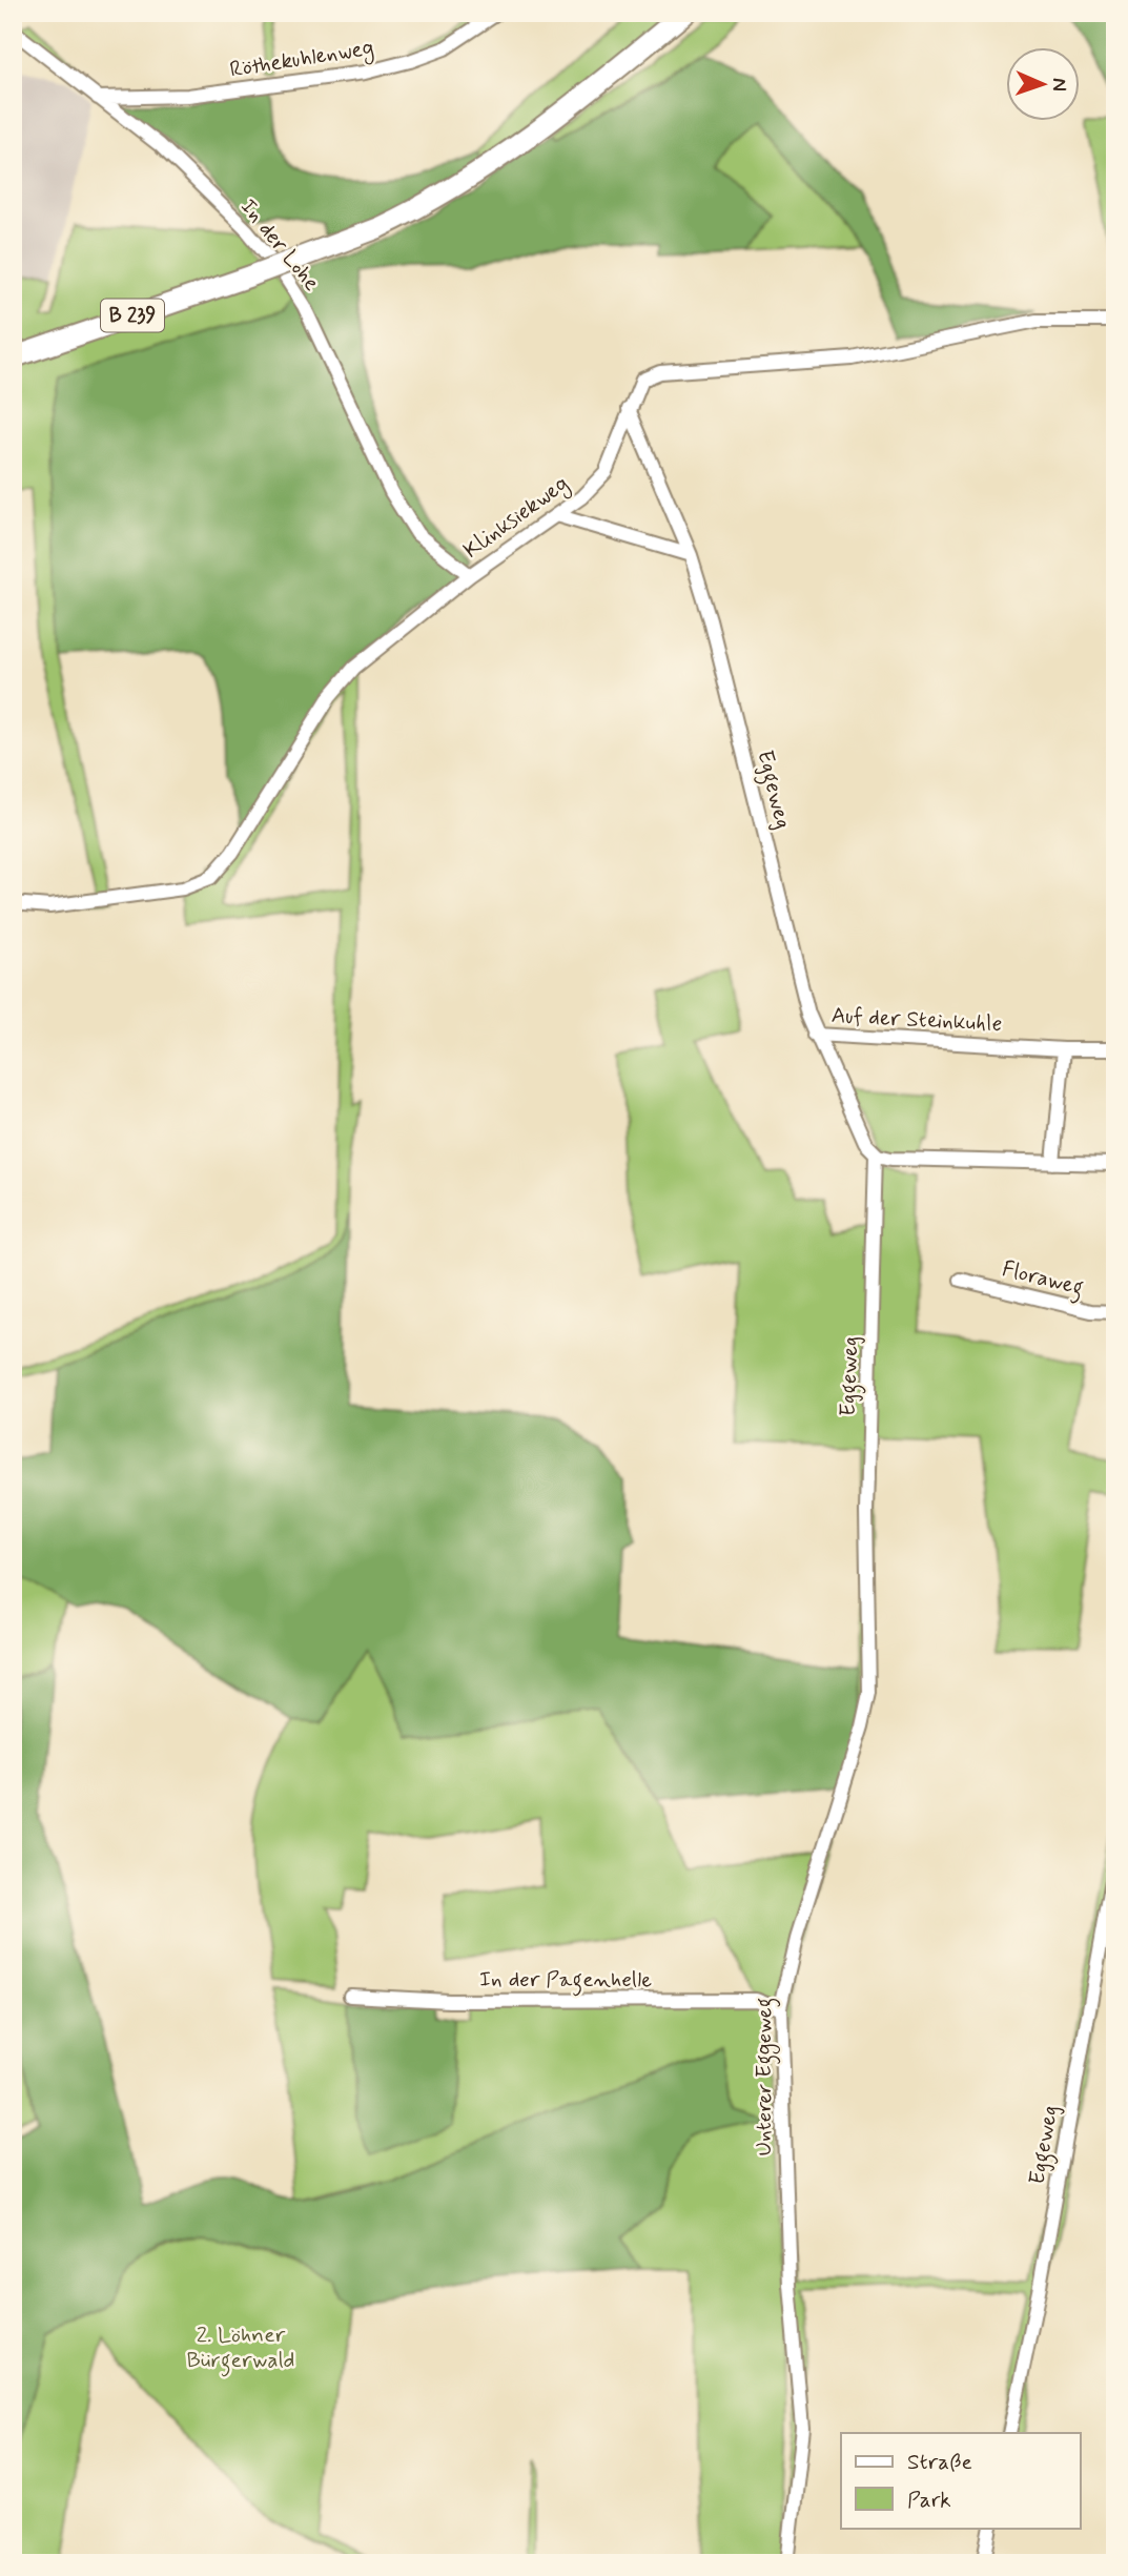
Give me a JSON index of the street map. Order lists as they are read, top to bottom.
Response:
{
  "streets": {
    "main road": ["B 239"],
    "street": [
      "Röthekuhlenweg",
      "In der Lohe",
      "Klinksiekweg",
      "Eggeweg",
      "Auf der Steinkuhle",
      "Floraweg",
      "In der Pagenhelle",
      "Unterer Eggeweg"
    ]
  },
  "crossings": [
    ["Röthekuhlenweg", "In der Lohe"],
    ["In der Lohe", "Klinksiekweg"],
    ["Klinksiekweg", "Eggeweg"],
    ["Eggeweg", "Auf der Steinkuhle"],
    ["Eggeweg", "Unterer Eggeweg"],
    ["In der Pagenhelle", "Unterer Eggeweg"]
  ],
  "parks": ["2. Löhner Bürgerwald"],
  "legend": ["Straße", "Park"],
  "north": "right"
}
